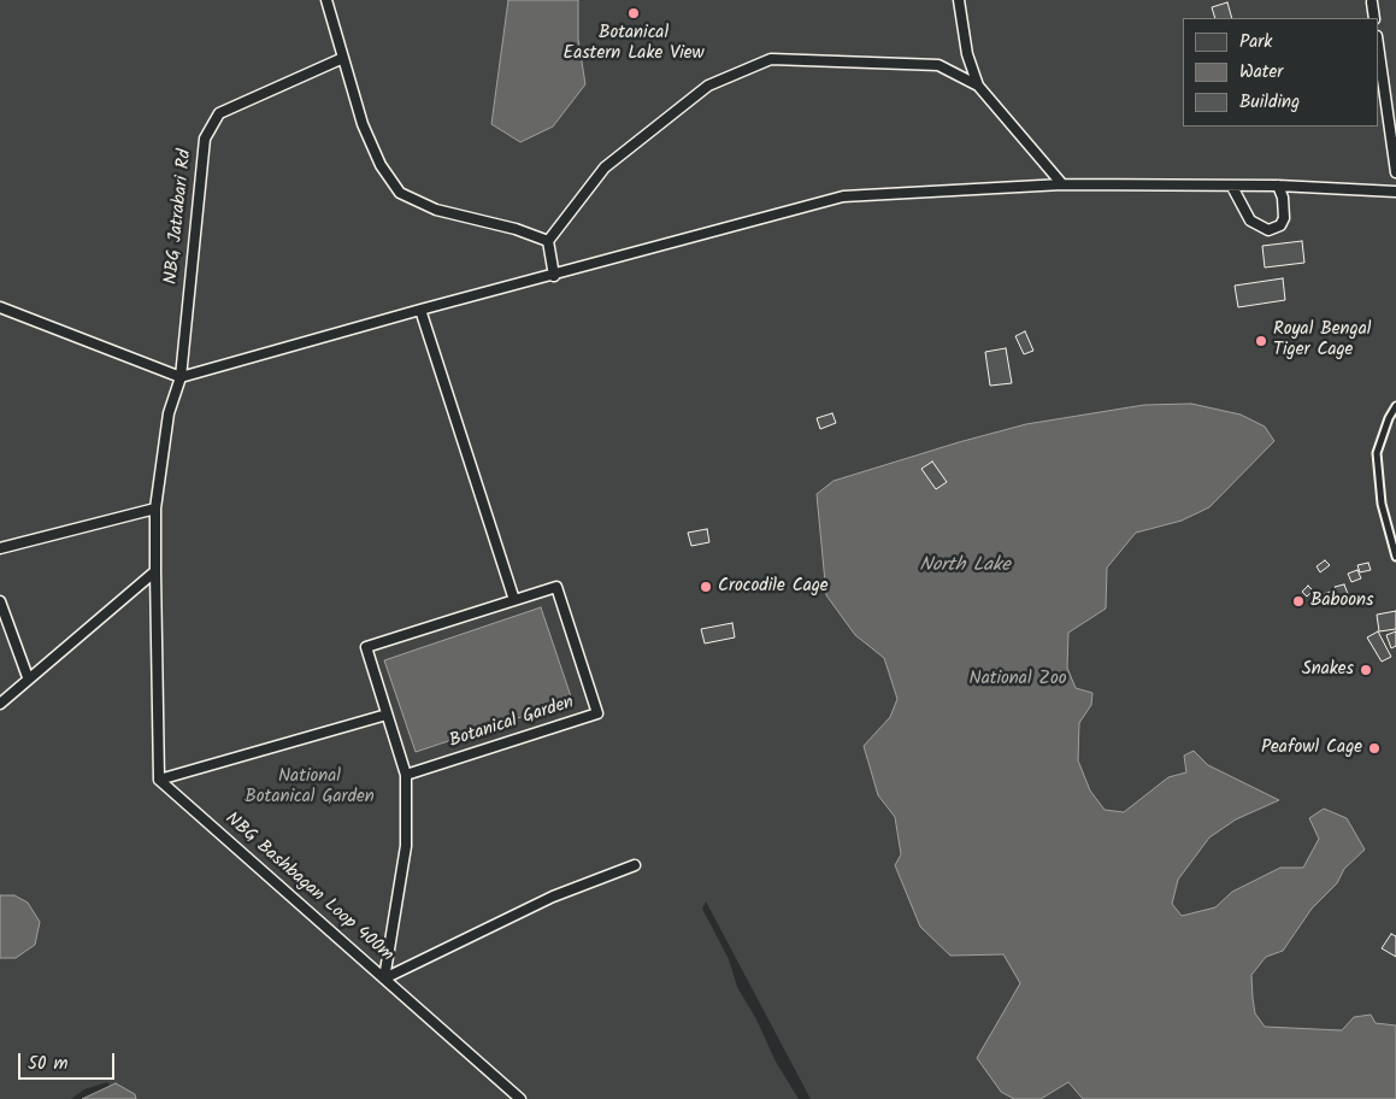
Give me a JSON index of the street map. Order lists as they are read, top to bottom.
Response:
{
  "streets": {
    "street": ["NBG Jatrabari Rd", "Botanical Garden", "NBG Bashbagan Loop 400m"]
  },
  "crossings": [
    ["Botanical Garden", "NBG Bashbagan Loop 400m"]
  ],
  "water": ["North Lake"],
  "parks": ["National Zoo", "National Botanical Garden"],
  "places": [
    "Botanical Eastern Lake View",
    "Royal Bengal Tiger Cage",
    "Crocodile Cage",
    "Baboons",
    "Snakes",
    "Peafowl Cage"
  ],
  "legend": ["Park", "Water", "Building"],
  "scale_bar": "50 m"
}
